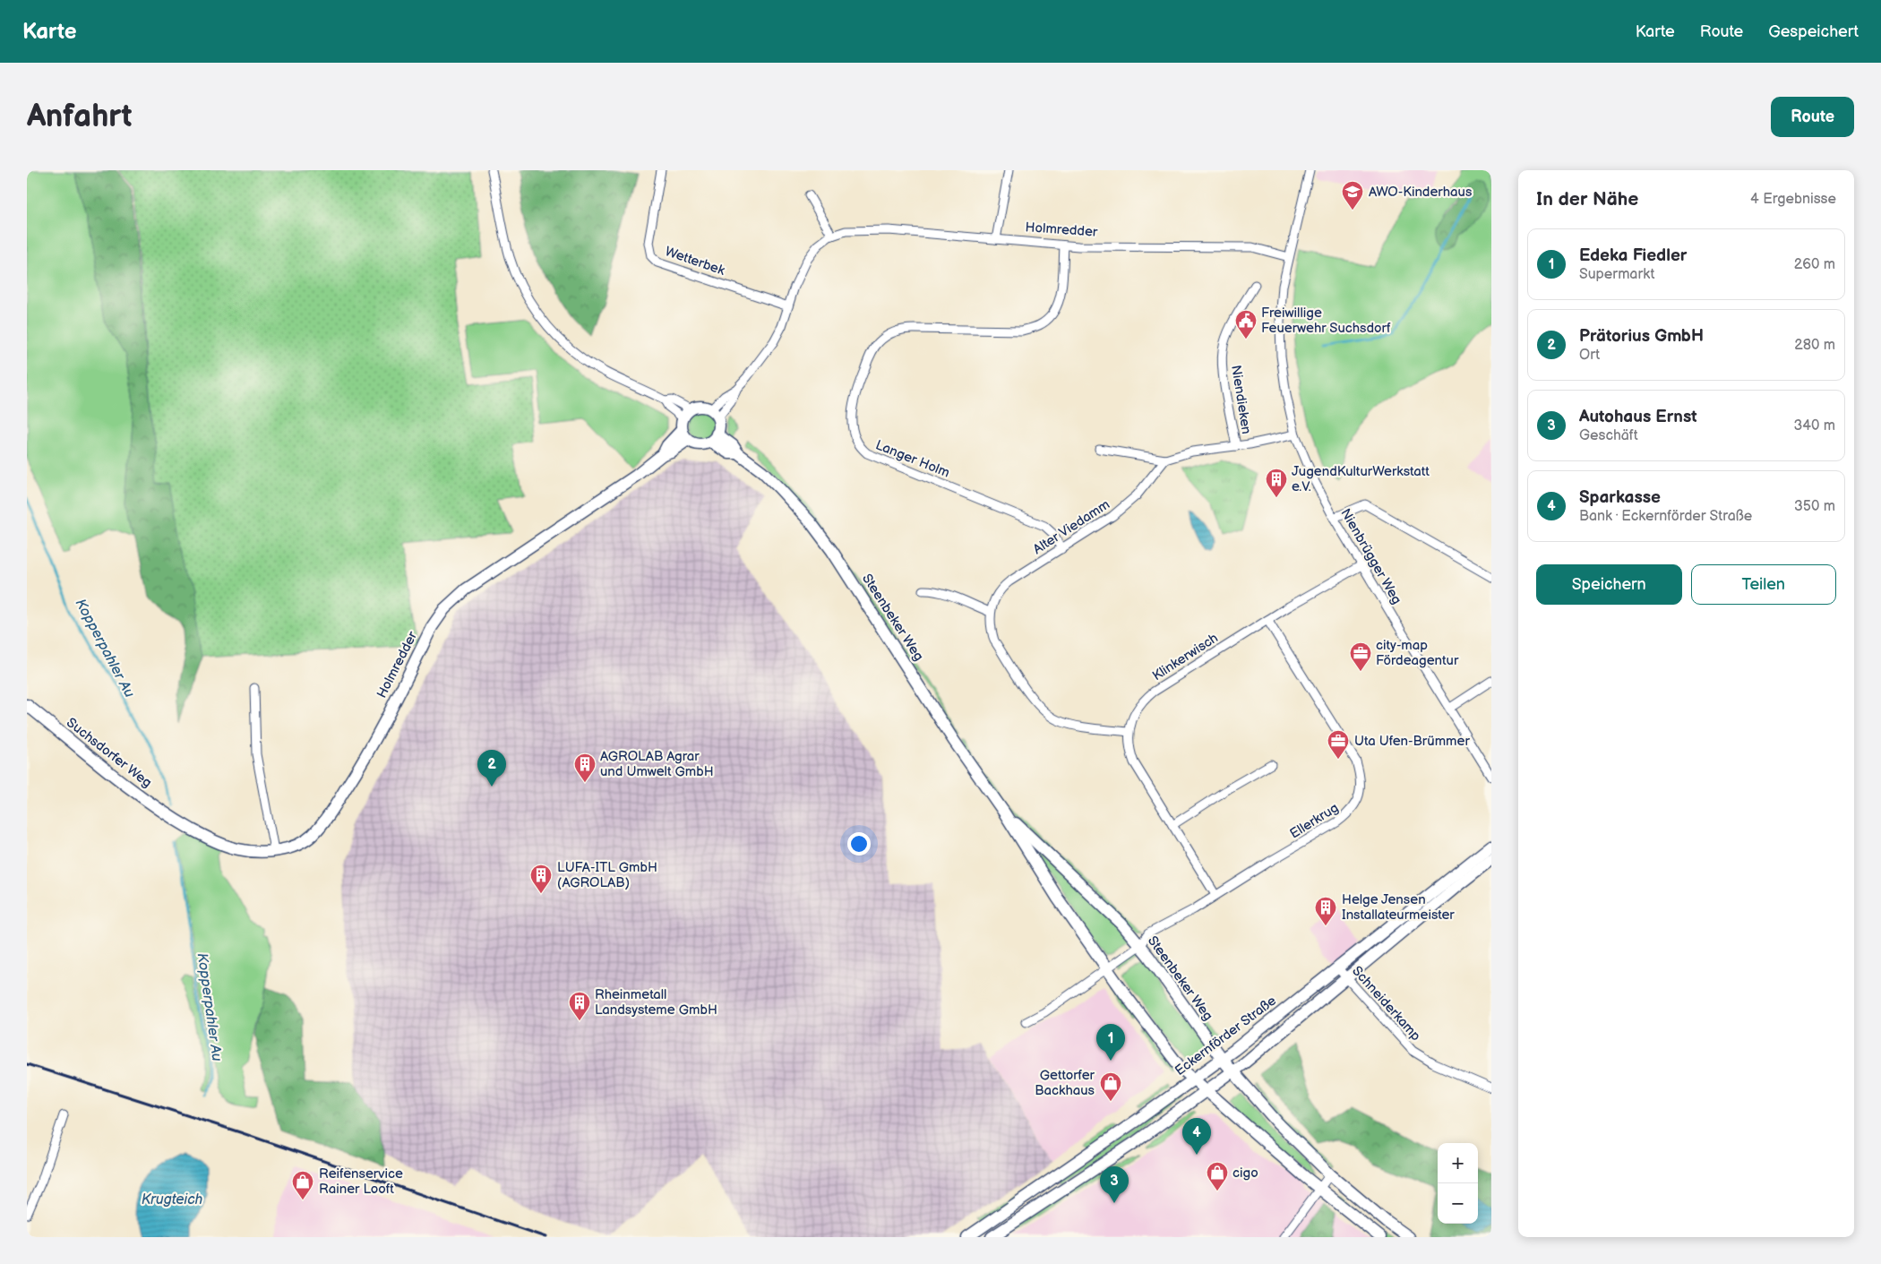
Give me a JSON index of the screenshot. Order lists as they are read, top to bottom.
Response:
{
  "streets": {
    "street": [
      "Holmredder",
      "Wetterbek",
      "Niendieken",
      "Langer Holm",
      "Alter Viedamm",
      "Nienbrügger Weg",
      "Steenbeker Weg",
      "Klinkerwisch",
      "Suchsdorfer Weg",
      "Ellerkrug",
      "Schneiderkamp",
      "Eckernförder Straße"
    ]
  },
  "crossings": [
    ["Holmredder", "Wetterbek"],
    ["Holmredder", "Langer Holm"],
    ["Holmredder", "Nienbrügger Weg"],
    ["Holmredder", "Steenbeker Weg"],
    ["Holmredder", "Suchsdorfer Weg"],
    ["Langer Holm", "Alter Viedamm"],
    ["Nienbrügger Weg", "Klinkerwisch"],
    ["Steenbeker Weg", "Ellerkrug"],
    ["Steenbeker Weg", "Eckernförder Straße"],
    ["Klinkerwisch", "Ellerkrug"],
    ["Schneiderkamp", "Eckernförder Straße"]
  ],
  "water": ["Kopperpahler Au", "Krugteich"],
  "places": {
    "school or university": ["AWO-Kinderhaus"],
    "public building": ["Freiwillige Feuerwehr Suchsdorf"],
    "building": [
      "JugendKulturWerkstatt e.V.",
      "AGROLAB Agrar und Umwelt GmbH",
      "LUFA-ITL GmbH (AGROLAB)",
      "Helge Jensen Installateurmeister",
      "Rheinmetall Landsysteme GmbH"
    ],
    "office": ["city-map Fördeagentur", "Uta Ufen-Brümmer"],
    "shop": ["Gettorfer Backhaus", "cigo", "Reifenservice Rainer Looft"]
  },
  "page": {
    "header": "Karte",
    "nav": ["Karte", "Route", "Gespeichert"],
    "buttons": [
      "Route",
      ["Speichern", "Teilen"]
    ],
    "title": "Anfahrt",
    "heading": ["In der Nähe", "4 Ergebnisse"],
    "list": [
      {
        "mark": "1",
        "name": "Edeka Fiedler",
        "note": "Supermarkt",
        "value": "260 m"
      },
      {
        "mark": "2",
        "name": "Prätorius GmbH",
        "note": "Ort",
        "value": "280 m"
      },
      {
        "mark": "3",
        "name": "Autohaus Ernst",
        "note": "Geschäft",
        "value": "340 m"
      },
      {
        "mark": "4",
        "name": "Sparkasse",
        "note": "Bank · Eckernförder Straße",
        "value": "350 m"
      }
    ],
    "pins": [
      "2",
      "1",
      "4",
      "3"
    ],
    "map_buttons": ["+", "−"]
  }
}
